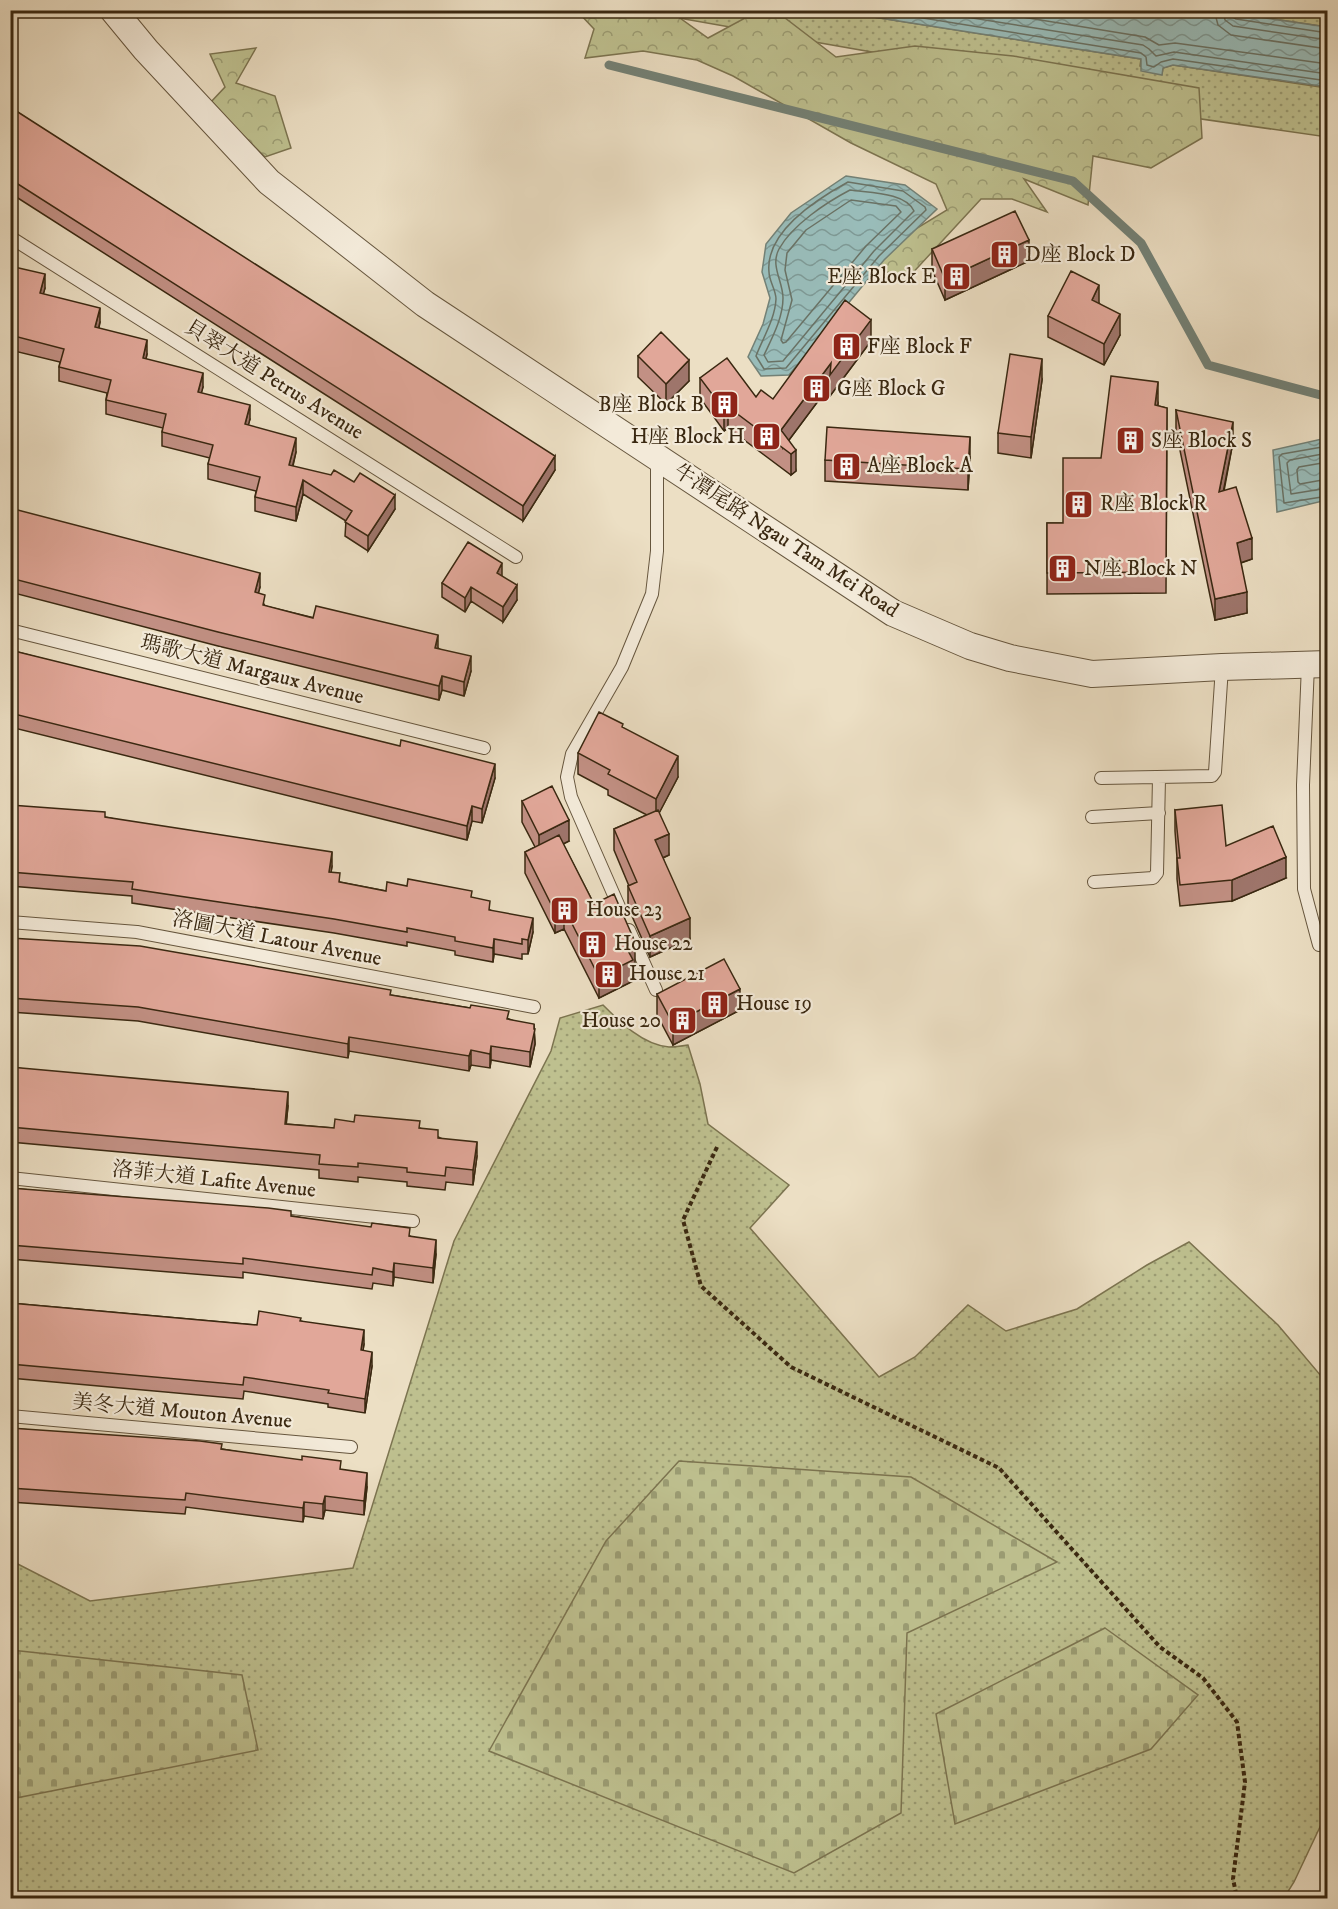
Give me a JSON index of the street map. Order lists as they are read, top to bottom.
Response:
{
  "streets": {
    "street": ["牛潭尾路 Ngau Tam Mei Road"],
    "lane": [
      "貝翠大道 Petrus Avenue",
      "瑪歌大道 Margaux Avenue",
      "洛圖大道 Latour Avenue",
      "洛菲大道 Lafite Avenue",
      "美冬大道 Mouton Avenue"
    ]
  },
  "places": {
    "building": [
      "D座 Block D",
      "E座 Block E",
      "F座 Block F",
      "G座 Block G",
      "B座 Block B",
      "H座 Block H",
      "S座 Block S",
      "A座 Block A",
      "R座 Block R",
      "N座 Block N",
      "House 23",
      "House 22",
      "House 21",
      "House 19",
      "House 20"
    ]
  }
}
